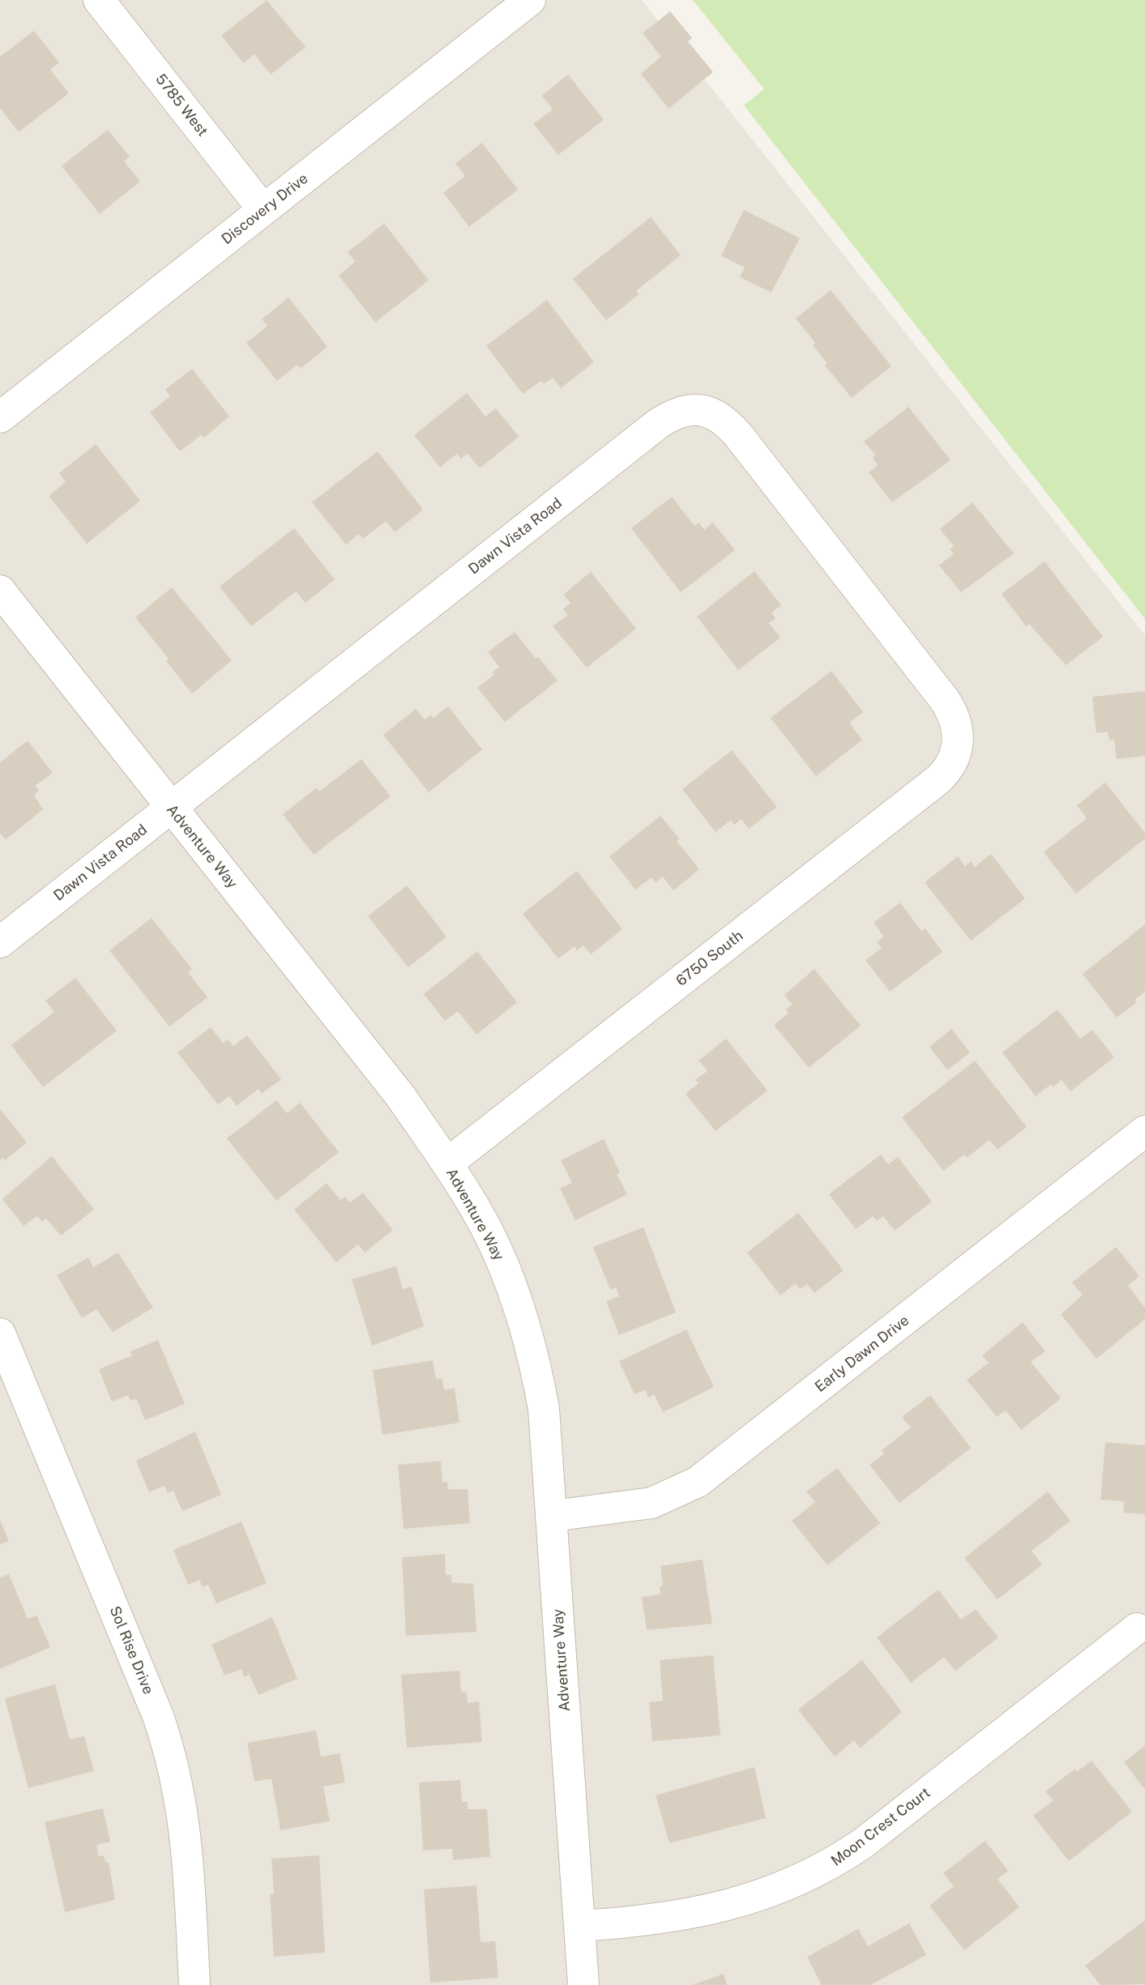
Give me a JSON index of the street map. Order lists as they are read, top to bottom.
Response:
{
  "streets": {
    "street": [
      "5785 West",
      "Discovery Drive",
      "Dawn Vista Road",
      "Adventure Way",
      "6750 South",
      "Early Dawn Drive",
      "Sol Rise Drive",
      "Moon Crest Court"
    ]
  },
  "crossings": [
    ["5785 West", "Discovery Drive"],
    ["Dawn Vista Road", "Adventure Way"],
    ["Dawn Vista Road", "6750 South"],
    ["Adventure Way", "6750 South"],
    ["Adventure Way", "Early Dawn Drive"],
    ["Adventure Way", "Moon Crest Court"]
  ]
}
